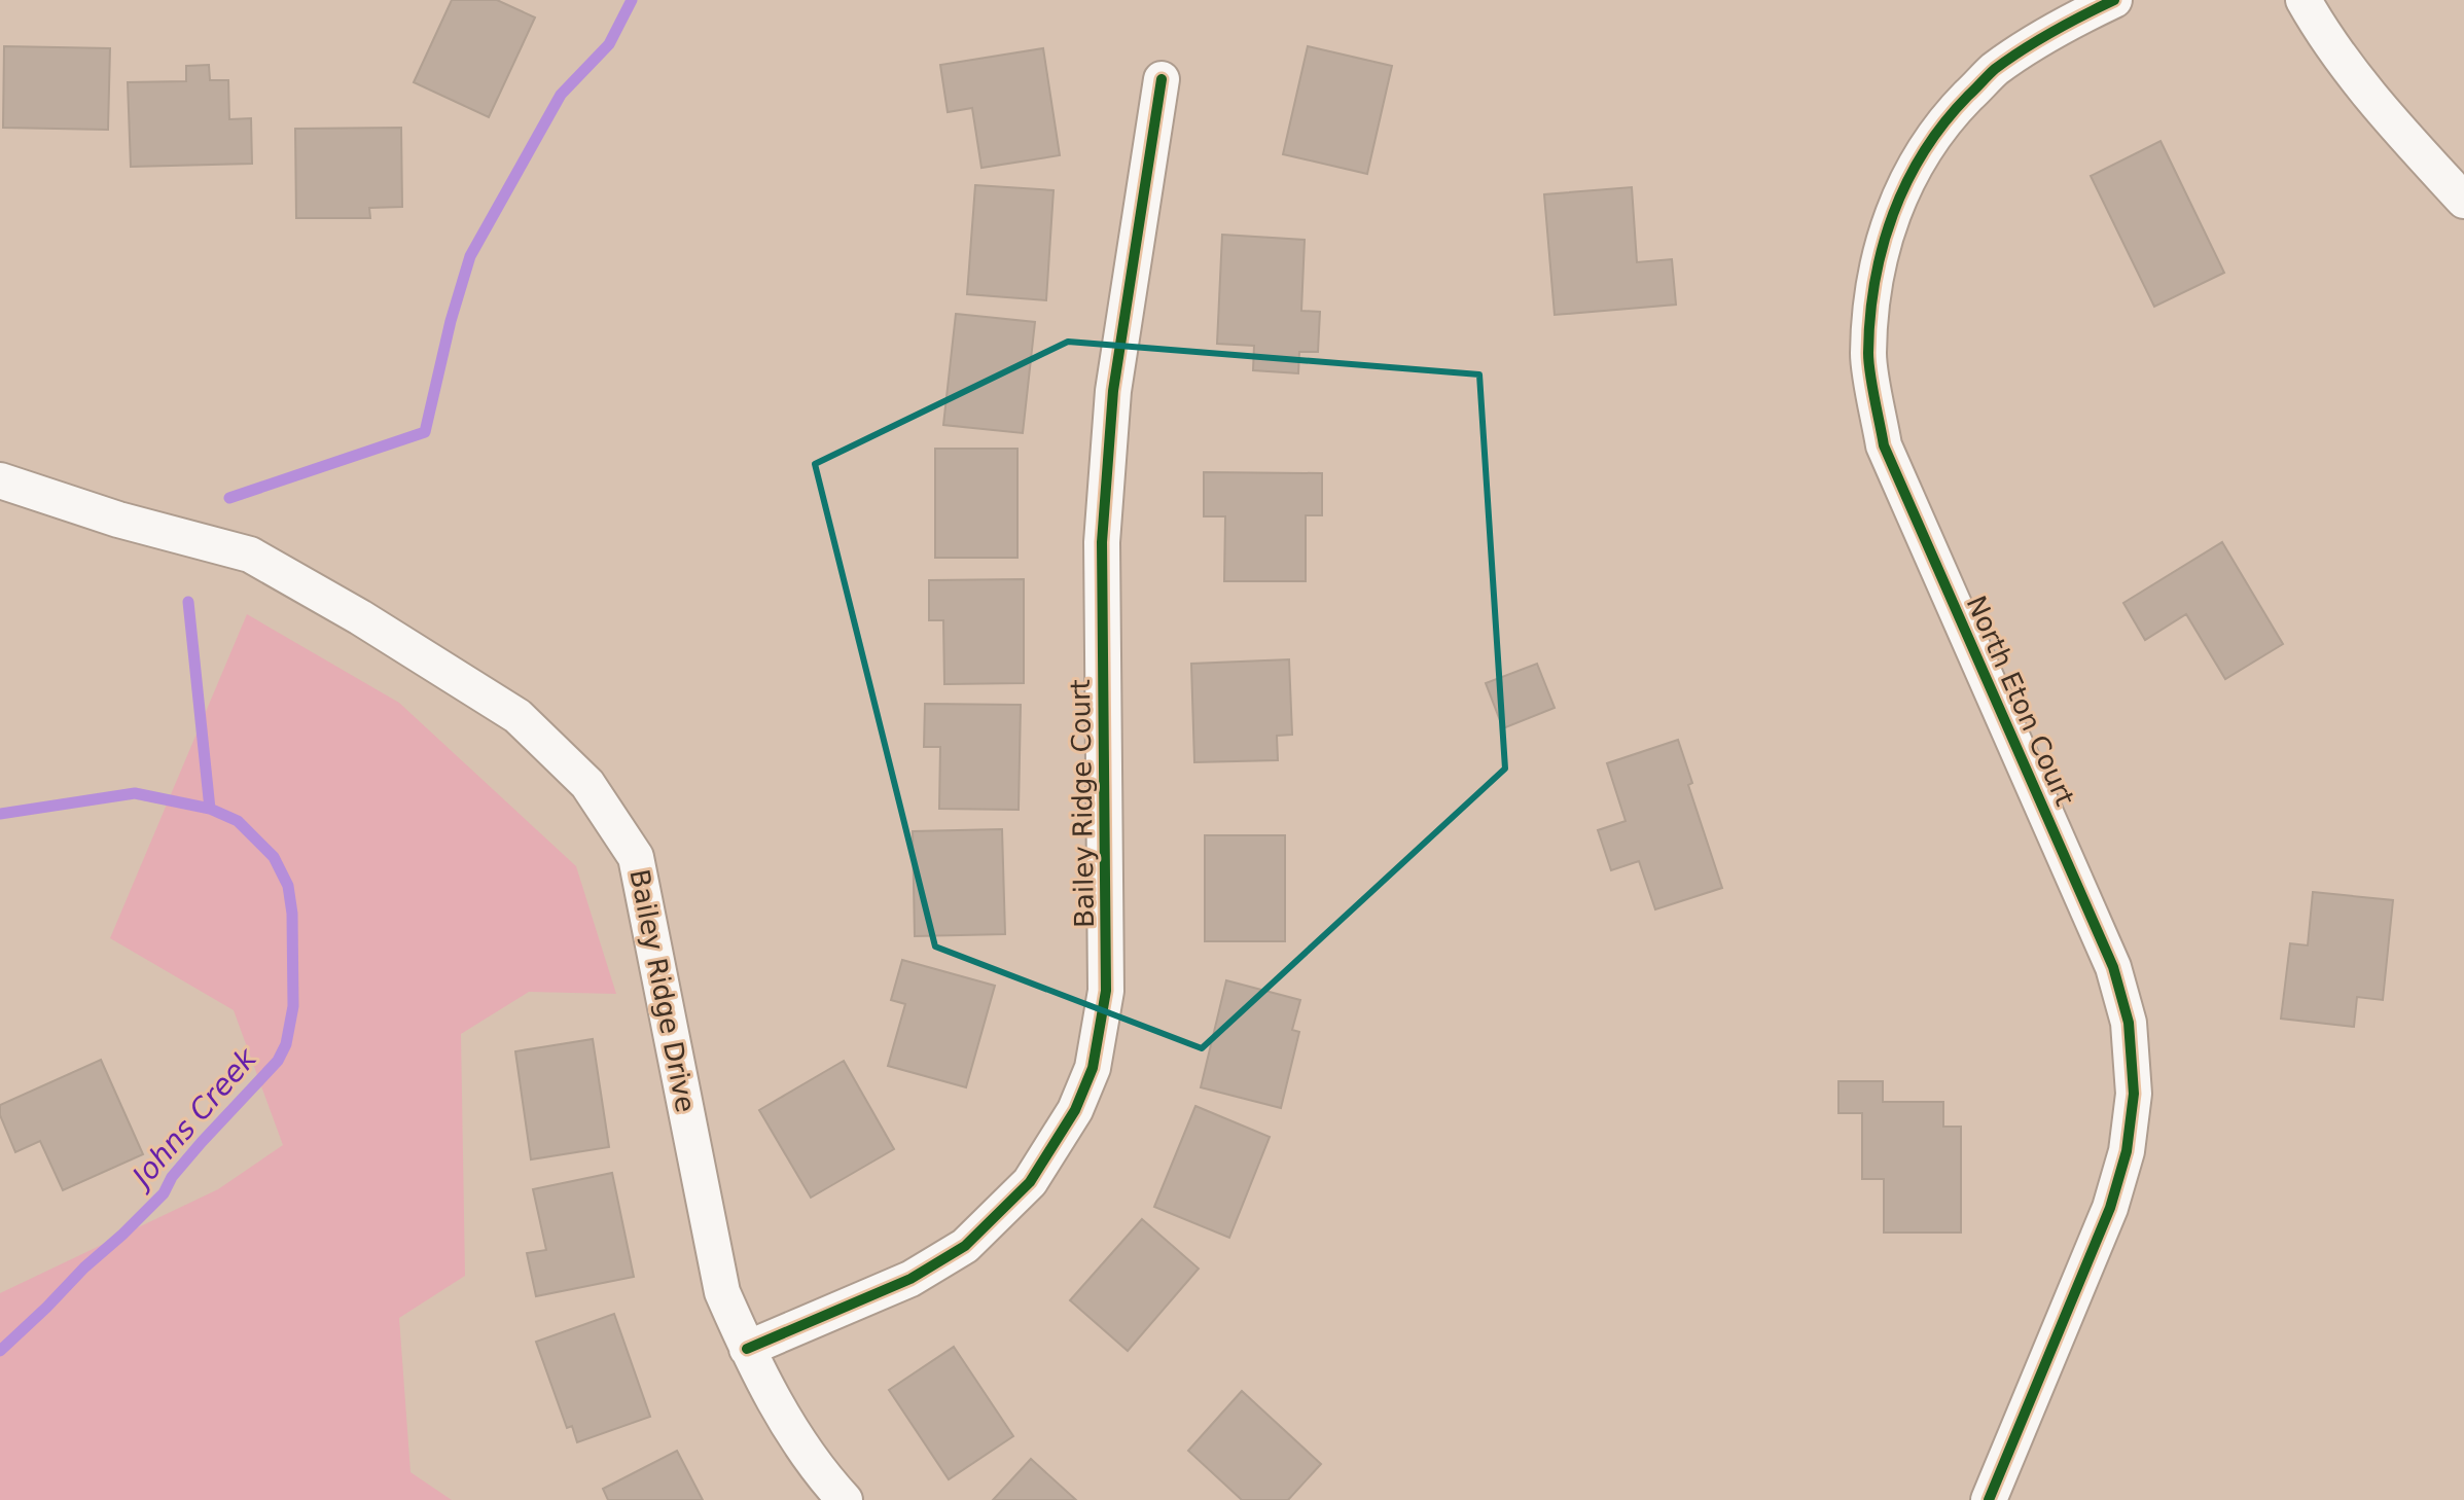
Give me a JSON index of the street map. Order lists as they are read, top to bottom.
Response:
{
  "streets": {
    "street": ["North Eton Court", "Bailey Ridge Court", "Bailey Ridge Drive"]
  },
  "crossings": [
    ["Bailey Ridge Court", "Bailey Ridge Drive"]
  ],
  "water": ["Johns Creek"]
}
